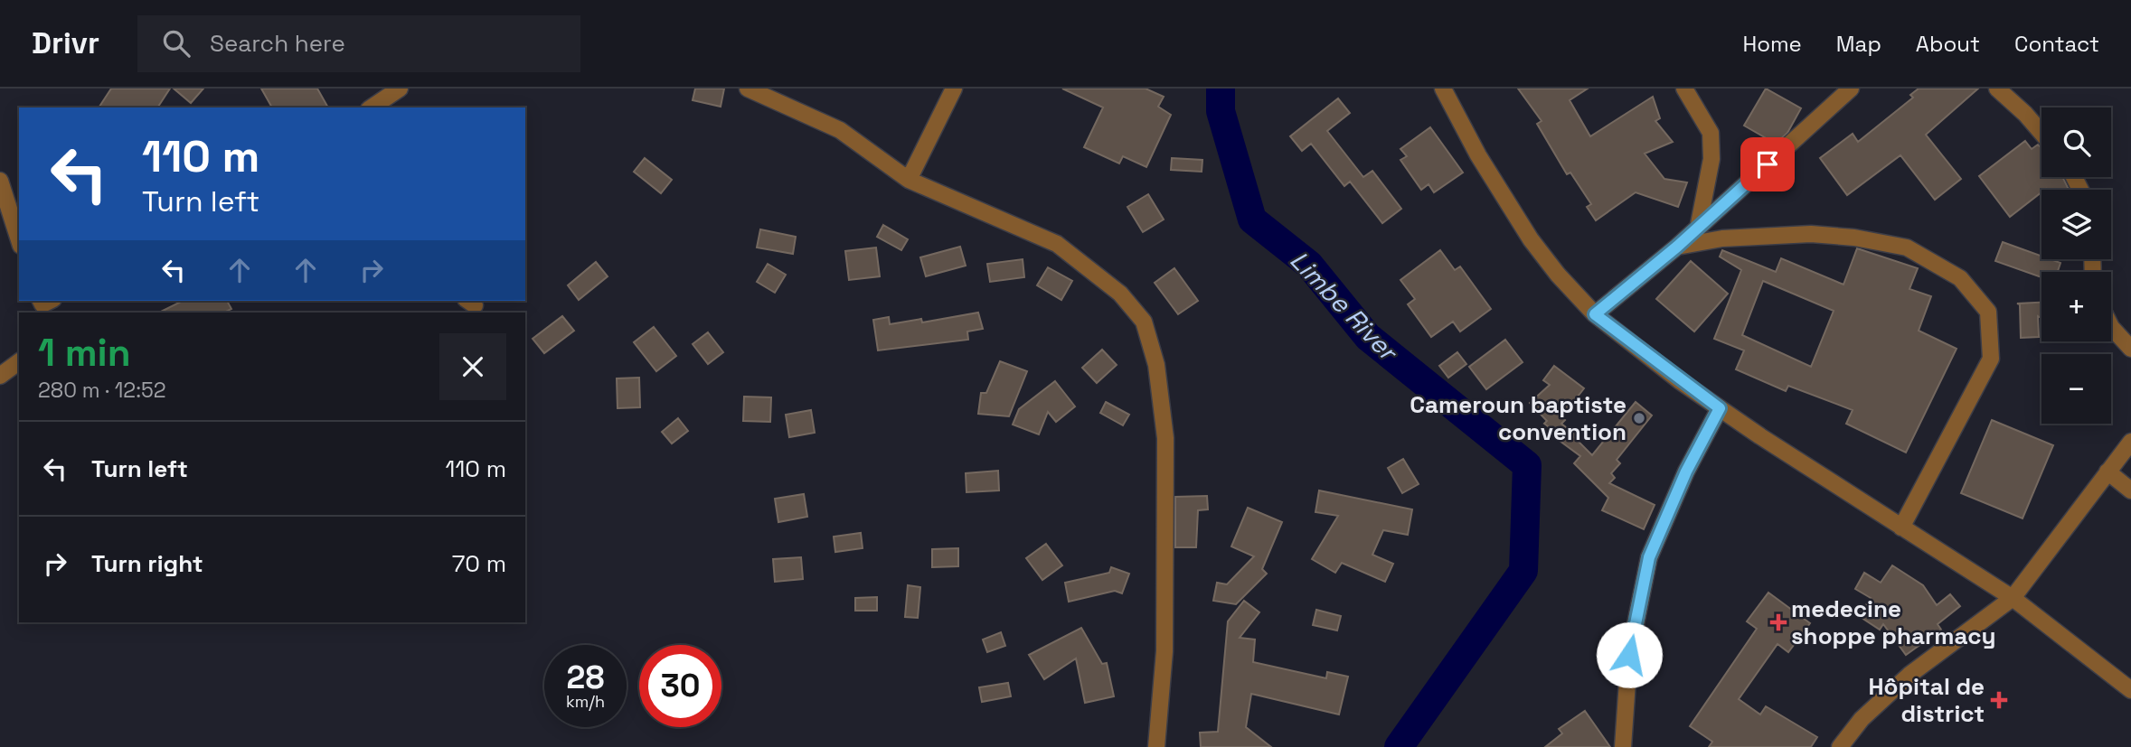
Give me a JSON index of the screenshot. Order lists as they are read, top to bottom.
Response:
{
  "water": ["Limbe River"],
  "places": {
    "other": ["Cameroun baptiste convention"],
    "health": ["medecine shoppe pharmacy", "Hôpital de district"]
  },
  "page": {
    "header": "Drivr",
    "search": "Search here",
    "nav": [
      "Home",
      "Map",
      "About",
      "Contact"
    ],
    "map_buttons": ["+", "−"],
    "turn": ["110 m", "Turn left"],
    "heading": ["1 min", "280 m · 12:52"],
    "list": [
      {
        "name": "Turn left",
        "value": "110 m"
      },
      {
        "name": "Turn right",
        "value": "70 m"
      }
    ],
    "speed": "28 km/h",
    "limit": "30"
  }
}
